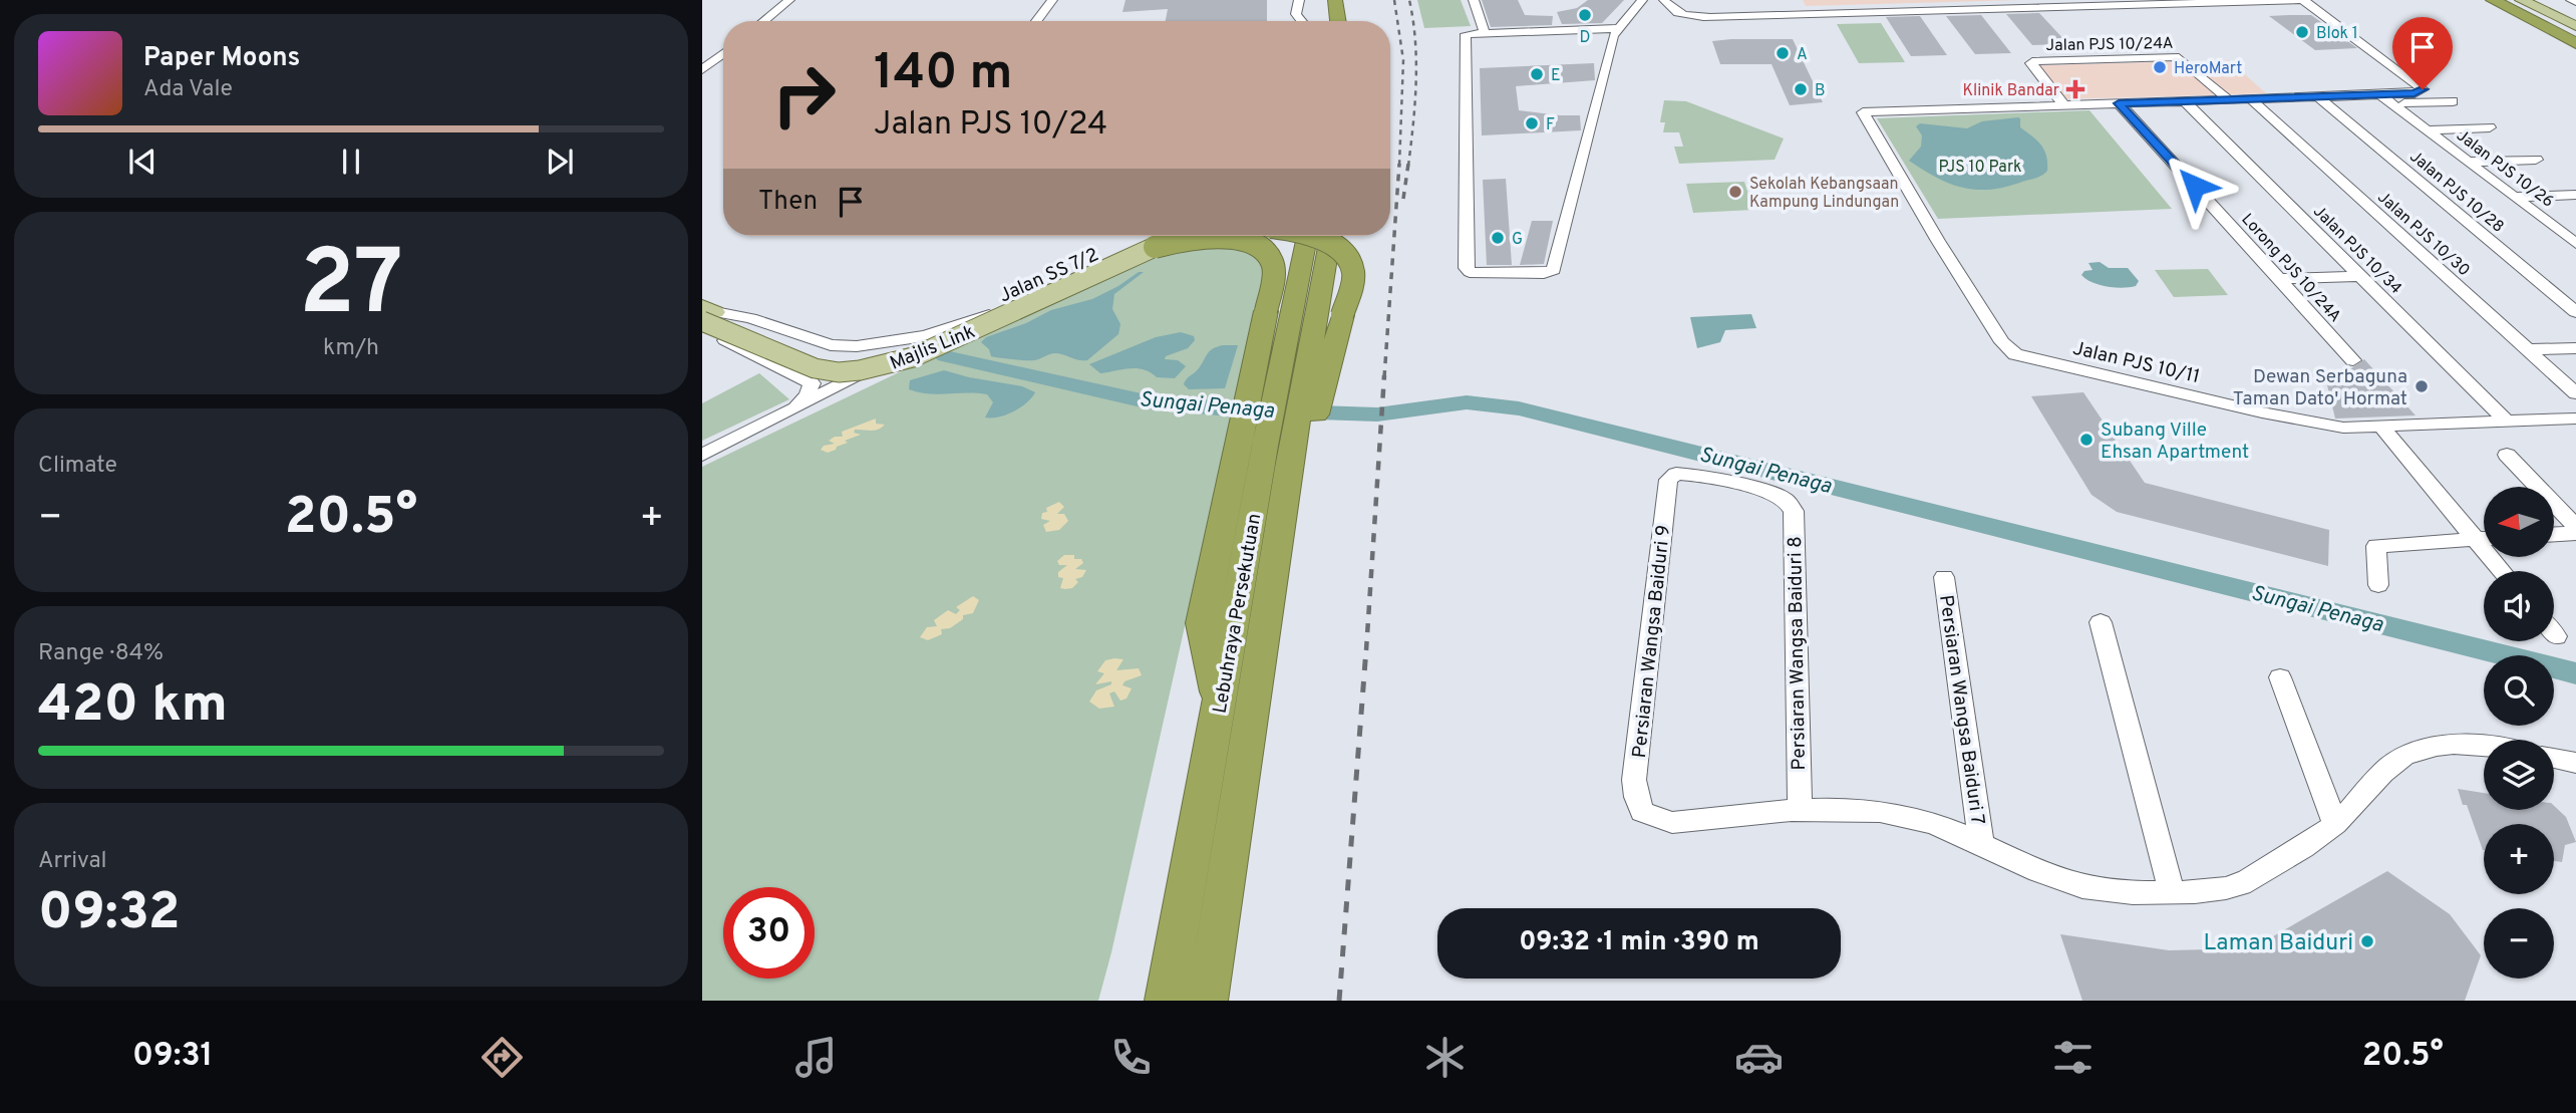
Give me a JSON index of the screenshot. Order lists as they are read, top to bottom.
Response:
{
  "streets": {
    "highway": ["Lebuhraya Persekutuan"],
    "main road": ["Majlis Link"],
    "street": [
      "Jalan PJS 10/24A",
      "Jalan PJS 10/26",
      "Jalan PJS 10/28",
      "Jalan PJS 10/30",
      "Jalan PJS 10/34",
      "Lorong PJS 10/24A",
      "Jalan SS 7/2",
      "Jalan PJS 10/11",
      "Persiaran Wangsa Baiduri 9",
      "Persiaran Wangsa Baiduri 8",
      "Persiaran Wangsa Baiduri 7"
    ]
  },
  "crossings": [
    ["Jalan PJS 10/24A", "Jalan PJS 10/11"],
    ["Jalan PJS 10/34", "Jalan PJS 10/11"],
    ["Persiaran Wangsa Baiduri 9", "Persiaran Wangsa Baiduri 8"]
  ],
  "water": ["Sungai Penaga"],
  "parks": ["PJS 10 Park"],
  "places": {
    "other": [
      "D",
      "Blok 1",
      "A",
      "HeroMart",
      "E",
      "B",
      "F",
      "Sekolah Kebangsaan Kampung Lindungan",
      "G",
      "Dewan Serbaguna Taman Dato' Hormat",
      "Subang Ville Ehsan Apartment",
      "Laman Baiduri"
    ],
    "health": ["Klinik Bandar"]
  },
  "north": "left",
  "page": {
    "turn": ["140 m", "Jalan PJS 10/24"],
    "song": ["Paper Moons", "Ada Vale"],
    "then": "Then",
    "tile": [
      ["27", "km/h"],
      "Climate",
      ["Range · 84%", "420 km"],
      ["Arrival", "09:32"]
    ],
    "map_buttons": ["+", "−"],
    "heat": ["−", "20.5°", "+"],
    "limit": "30",
    "trip": "09:32 · 1 min · 390 m",
    "tabs": ["09:31", "20.5°"]
  }
}
